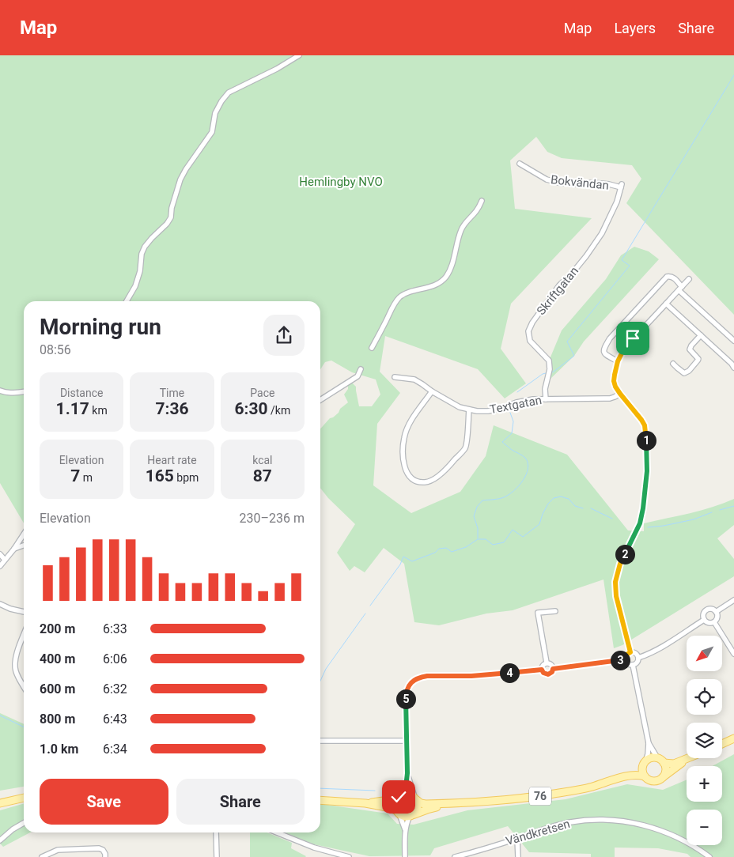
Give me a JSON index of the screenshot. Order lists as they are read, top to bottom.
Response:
{
  "streets": {
    "main road": ["76"],
    "street": [
      "Bokvändan",
      "Skriftgatan",
      "Textgatan",
      "Vändkretsen"
    ]
  },
  "crossings": [
    ["Bokvändan", "Skriftgatan"],
    ["Skriftgatan", "Textgatan"]
  ],
  "parks": ["Hemlingby NVO"],
  "north": "bottom left",
  "page": {
    "header": "Map",
    "nav": ["Map", "Layers", "Share"],
    "heading": ["Morning run", "08:56"],
    "stats": [
      ["Distance", "1.17 km"],
      ["Time", "7:36"],
      ["Pace", "6:30 /km"],
      ["Elevation", "7 m"],
      ["Heart rate", "165 bpm"],
      ["kcal", "87"]
    ],
    "pins": [
      "1",
      "2",
      "3",
      "4",
      "5"
    ],
    "chart": ["Elevation", "230–236 m"],
    "list": [
      {
        "name": "200 m",
        "note": "6:33"
      },
      {
        "name": "400 m",
        "note": "6:06"
      },
      {
        "name": "600 m",
        "note": "6:32"
      },
      {
        "name": "800 m",
        "note": "6:43"
      },
      {
        "name": "1.0 km",
        "note": "6:34"
      }
    ],
    "map_buttons": ["+", "−"],
    "buttons": ["Save", "Share"]
  }
}
